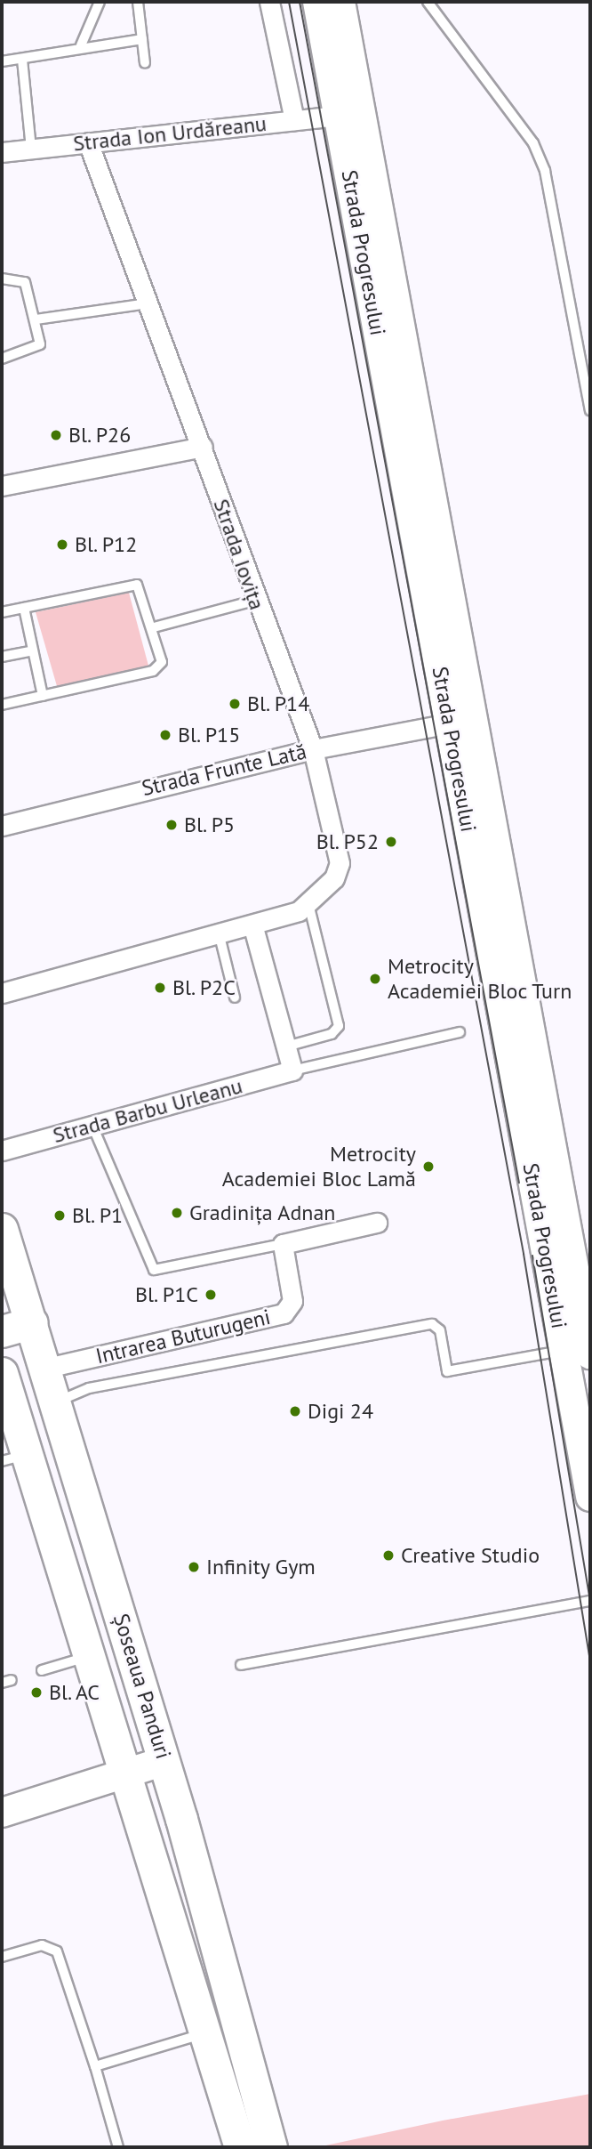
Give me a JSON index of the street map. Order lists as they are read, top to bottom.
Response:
{
  "streets": {
    "main road": ["Strada Progresului", "Șoseaua Panduri"],
    "street": [
      "Strada Ion Urdăreanu",
      "Strada Iovița",
      "Strada Frunte Lată",
      "Strada Barbu Urleanu",
      "Intrarea Buturugeni"
    ]
  },
  "crossings": [
    ["Strada Ion Urdăreanu", "Strada Progresului"],
    ["Strada Ion Urdăreanu", "Strada Iovița"],
    ["Strada Progresului", "Strada Frunte Lată"],
    ["Strada Iovița", "Strada Frunte Lată"],
    ["Intrarea Buturugeni", "Șoseaua Panduri"]
  ],
  "places": [
    "Bl. P26",
    "Bl. P12",
    "Bl. P14",
    "Bl. P15",
    "Bl. P5",
    "Bl. P52",
    "Metrocity Academiei Bloc Turn",
    "Bl. P2C",
    "Metrocity Academiei Bloc Lamă",
    "Gradinița Adnan",
    "Bl. P1",
    "Bl. P1C",
    "Digi 24",
    "Creative Studio",
    "Infinity Gym",
    "Bl. AC"
  ]
}
